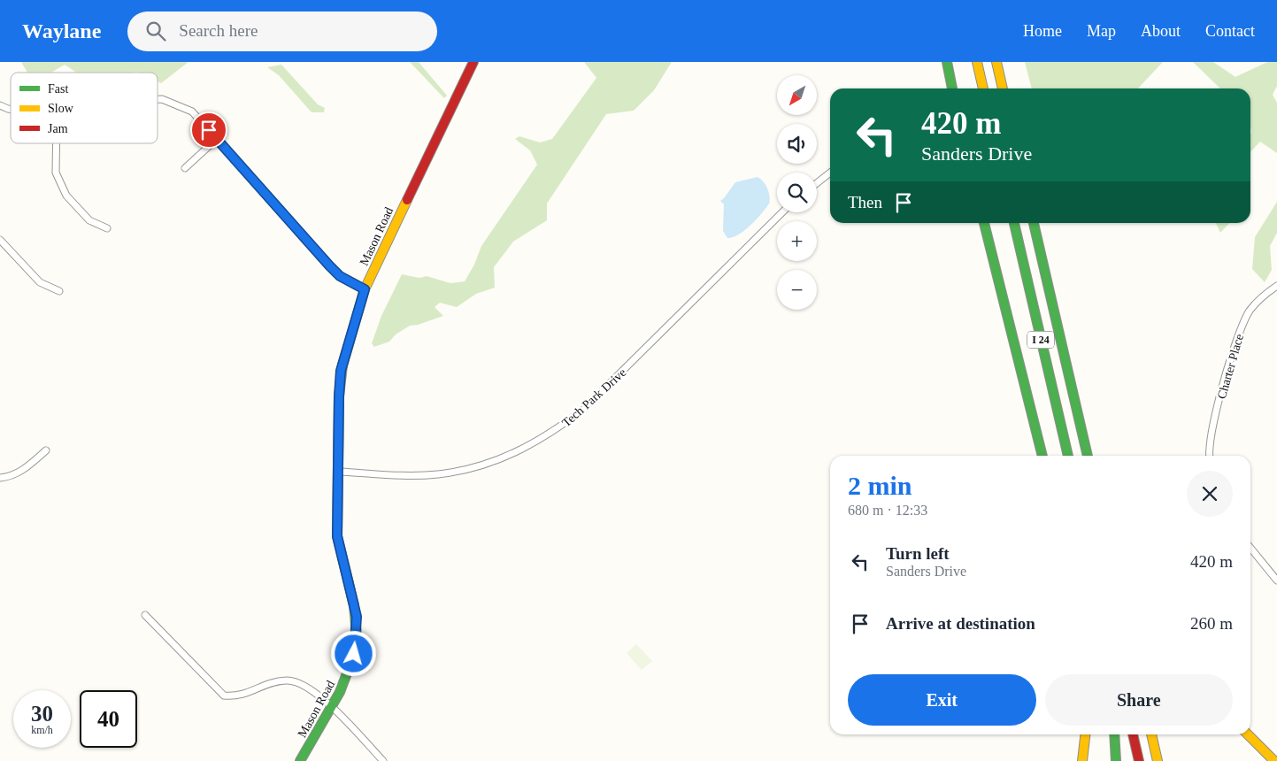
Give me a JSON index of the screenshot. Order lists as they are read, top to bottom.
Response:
{
  "streets": {
    "main road": ["Mason Road", "I 24"],
    "street": ["Charter Place", "Tech Park Drive"]
  },
  "crossings": [
    ["Mason Road", "Tech Park Drive"]
  ],
  "legend": ["Fast", "Slow", "Jam"],
  "north": "bottom left",
  "page": {
    "header": "Waylane",
    "search": "Search here",
    "nav": [
      "Home",
      "Map",
      "About",
      "Contact"
    ],
    "map_buttons": ["+", "−"],
    "turn": ["420 m", "Sanders Drive"],
    "then": "Then",
    "heading": ["2 min", "680 m · 12:33"],
    "list": [
      {
        "name": "Turn left",
        "note": "Sanders Drive",
        "value": "420 m"
      },
      {
        "name": "Arrive at destination",
        "value": "260 m"
      }
    ],
    "buttons": ["Exit", "Share"],
    "speed": "30 km/h",
    "limit": "40"
  }
}
